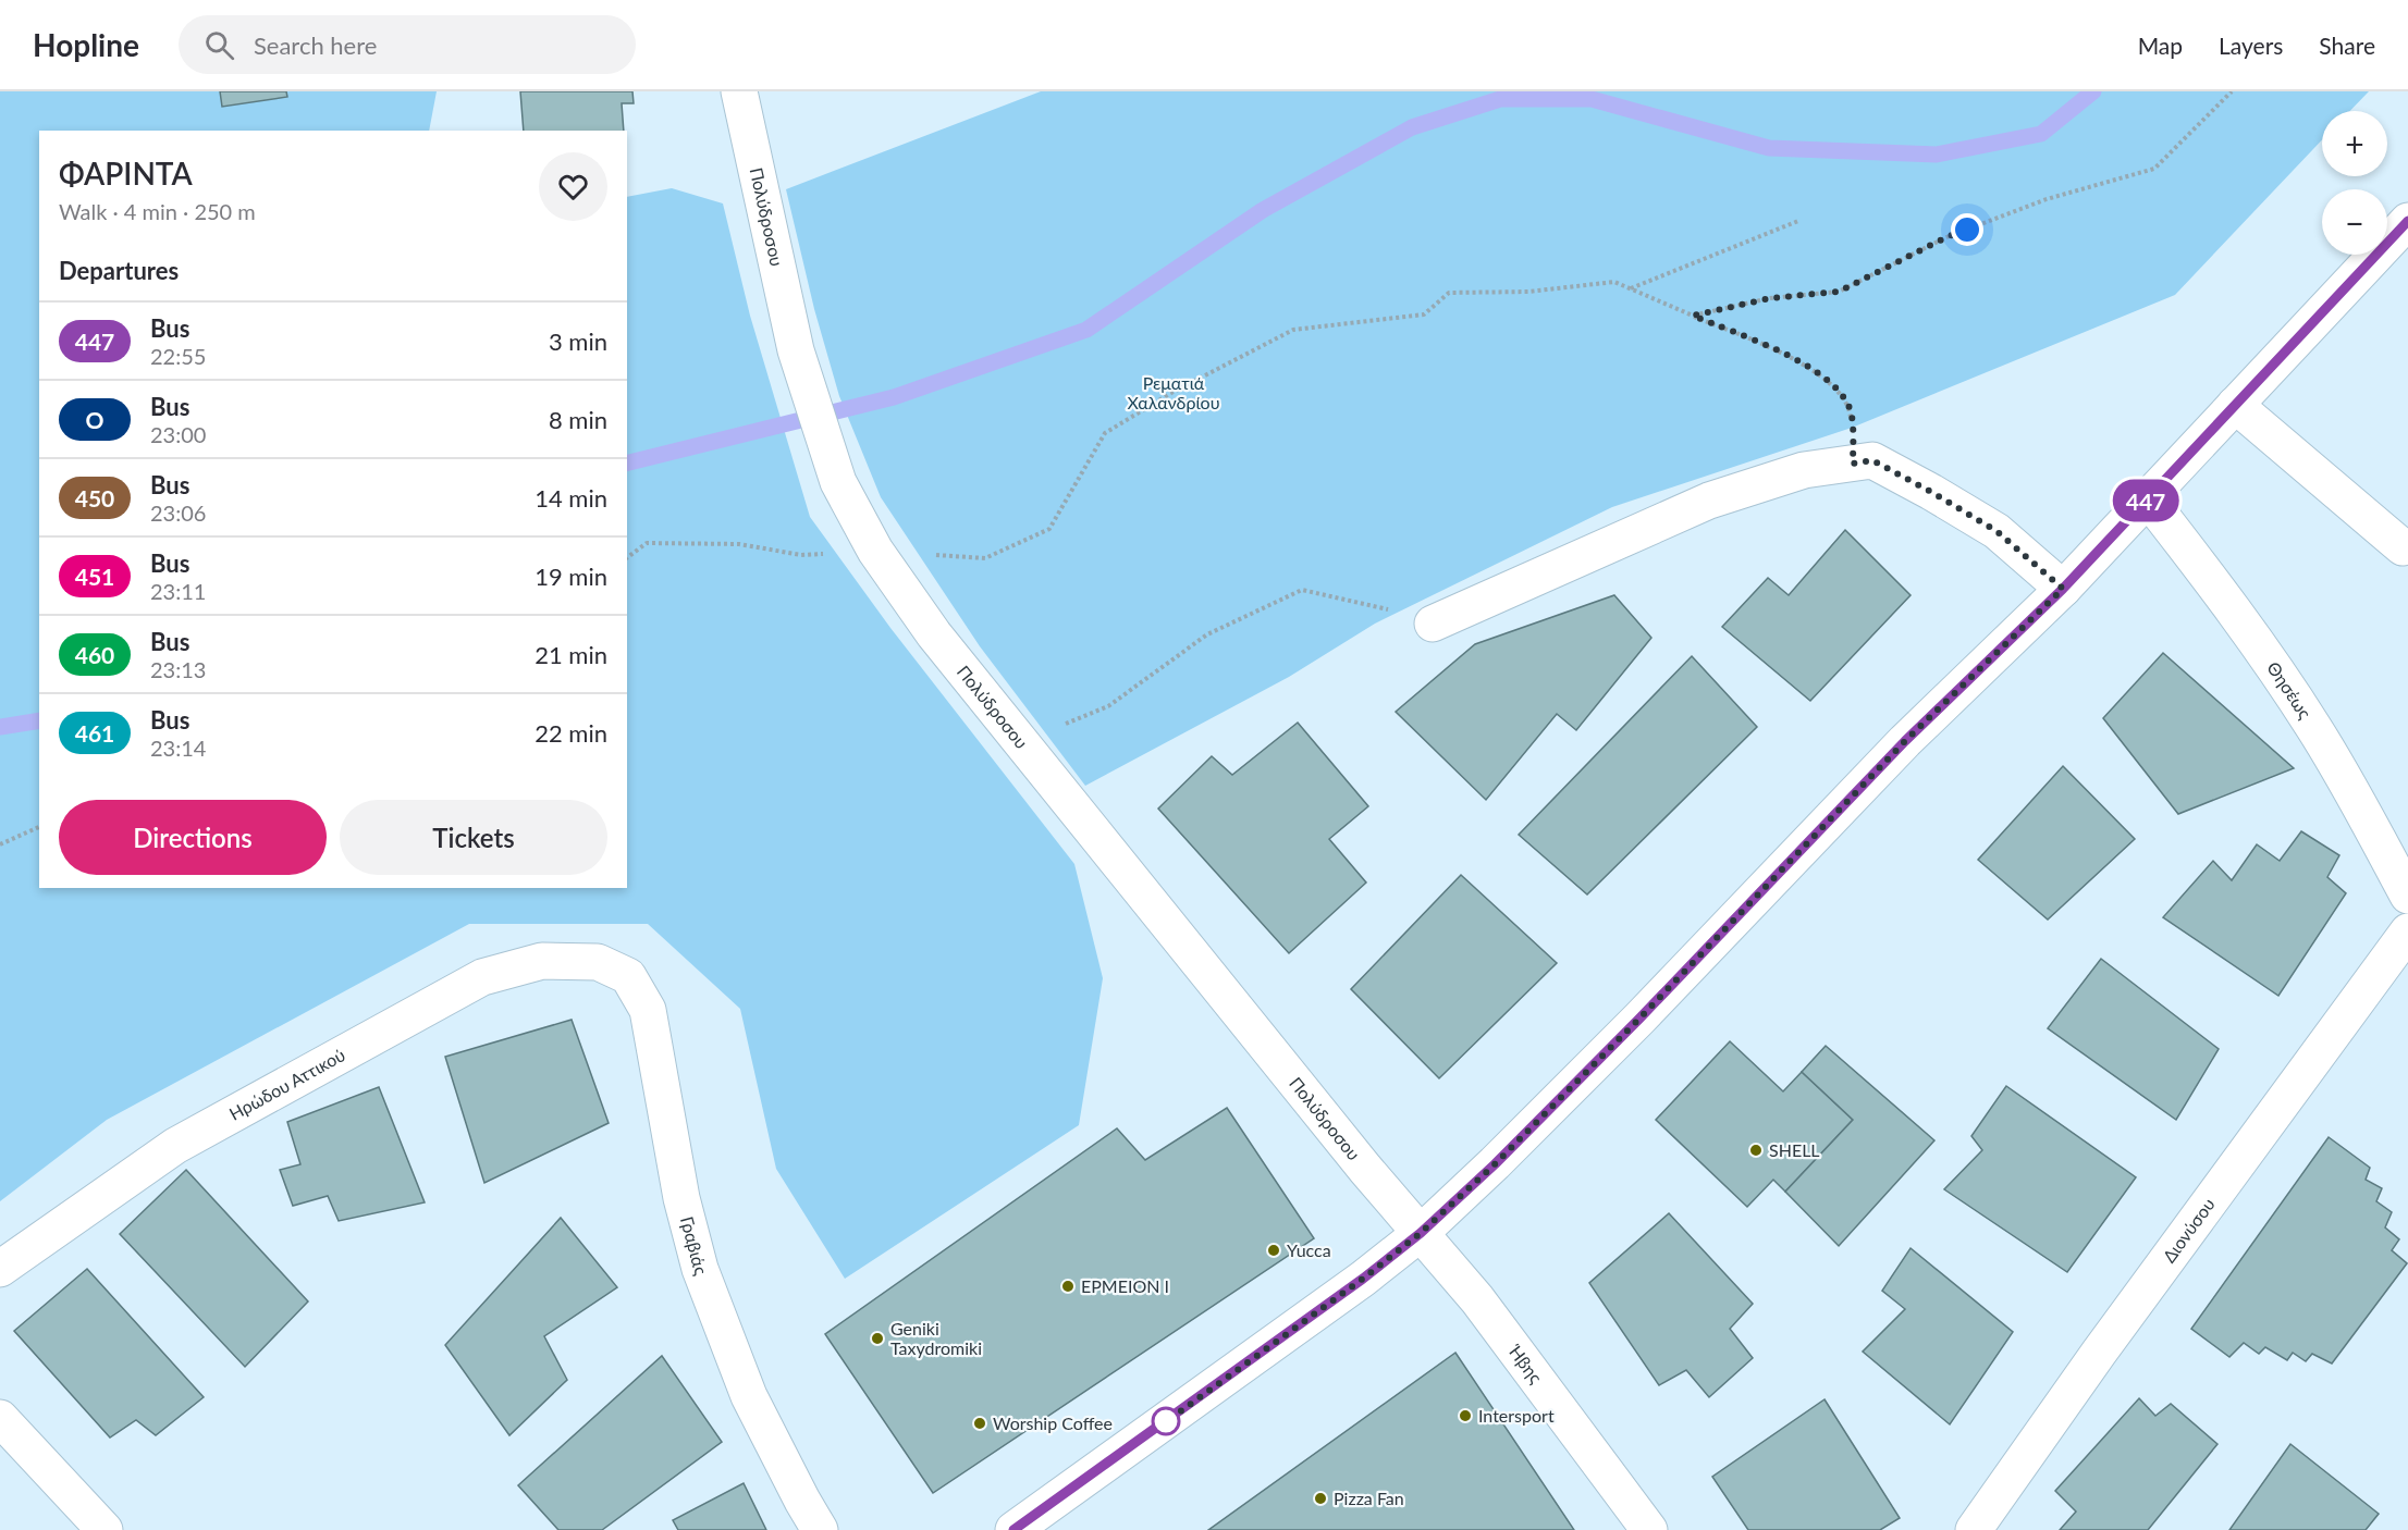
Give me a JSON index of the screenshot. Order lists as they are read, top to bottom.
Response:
{
  "streets": {
    "street": [
      "Πολύδροσου",
      "Θησέως",
      "Ηρώδου Αττικού",
      "Διονύσου",
      "Γραβιάς",
      "Ήβης"
    ]
  },
  "crossings": [
    ["Πολύδροσου", "Ήβης"],
    ["Ηρώδου Αττικού", "Γραβιάς"]
  ],
  "parks": ["Ρεματιά Χαλανδρίου"],
  "places": [
    "SHELL",
    "Yucca",
    "ΕΡΜΕΙΟΝ Ι",
    "Geniki Taxydromiki",
    "Intersport",
    "Worship Coffee",
    "Pizza Fan"
  ],
  "lines": ["bus line 447"],
  "page": {
    "header": "Hopline",
    "search": "Search here",
    "nav": ["Map", "Layers", "Share"],
    "on_map": "447",
    "map_buttons": ["+", "−"],
    "heading": [
      ["ΦΑΡΙΝΤΑ", "Walk · 4 min · 250 m"],
      "Departures"
    ],
    "list": [
      {
        "mark": "447",
        "name": "Bus",
        "note": "22:55",
        "value": "3 min"
      },
      {
        "mark": "Ο",
        "name": "Bus",
        "note": "23:00",
        "value": "8 min"
      },
      {
        "mark": "450",
        "name": "Bus",
        "note": "23:06",
        "value": "14 min"
      },
      {
        "mark": "451",
        "name": "Bus",
        "note": "23:11",
        "value": "19 min"
      },
      {
        "mark": "460",
        "name": "Bus",
        "note": "23:13",
        "value": "21 min"
      },
      {
        "mark": "461",
        "name": "Bus",
        "note": "23:14",
        "value": "22 min"
      }
    ],
    "buttons": ["Directions", "Tickets"]
  }
}
